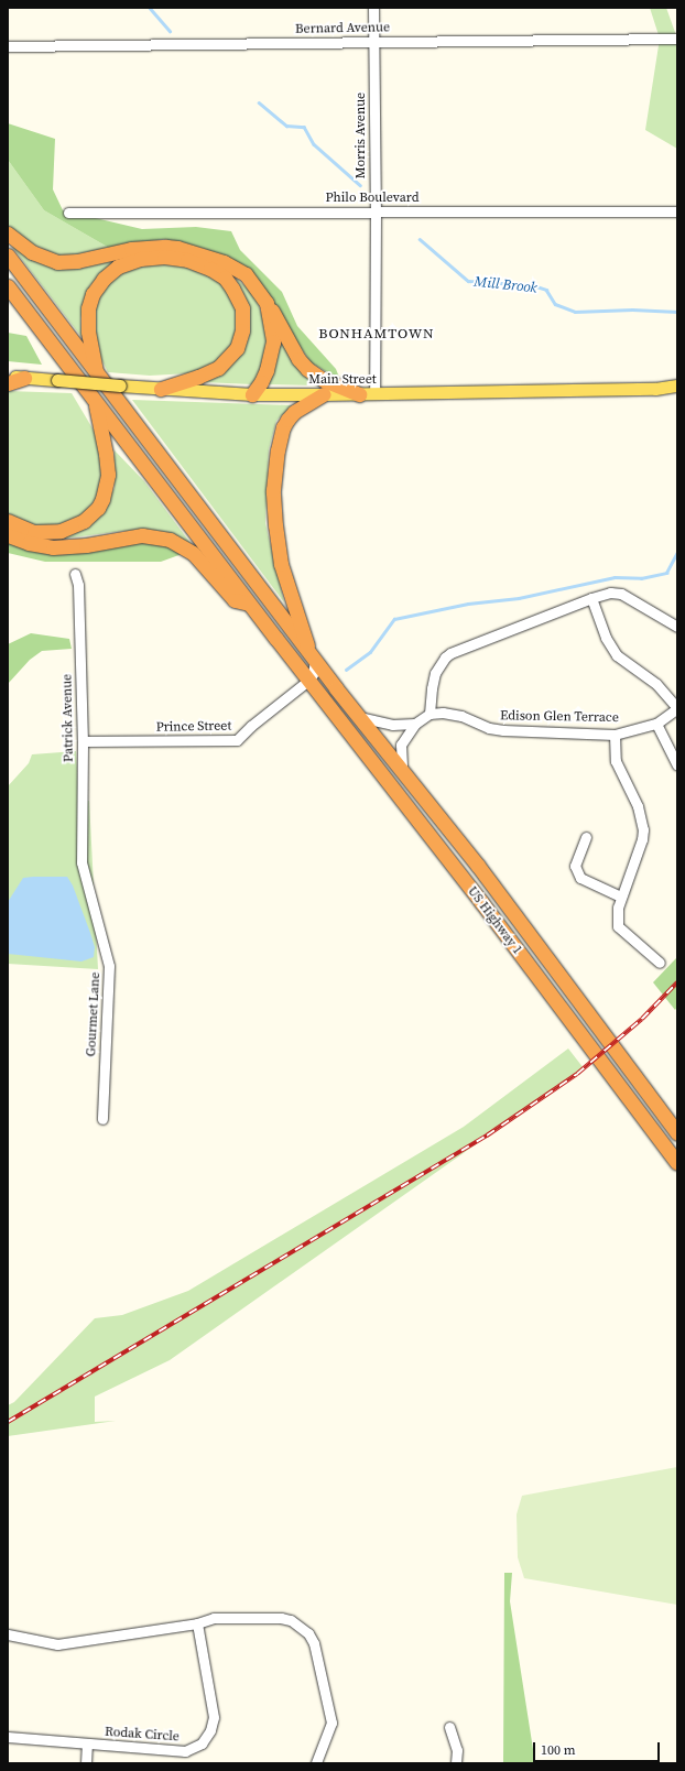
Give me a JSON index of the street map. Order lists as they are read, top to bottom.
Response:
{
  "streets": {
    "highway": ["US Highway 1"],
    "main road": ["Main Street"],
    "street": [
      "Bernard Avenue",
      "Morris Avenue",
      "Philo Boulevard",
      "Edison Glen Terrace",
      "Patrick Avenue",
      "Prince Street",
      "Gourmet Lane",
      "Rodak Circle"
    ]
  },
  "crossings": [
    ["Bernard Avenue", "Morris Avenue"],
    ["Morris Avenue", "Philo Boulevard"],
    ["Morris Avenue", "Main Street"],
    ["Patrick Avenue", "Prince Street"],
    ["Patrick Avenue", "Gourmet Lane"],
    ["Prince Street", "US Highway 1"]
  ],
  "districts": ["BONHAMTOWN"],
  "water": ["Mill Brook"],
  "scale_bar": "100 m"
}
